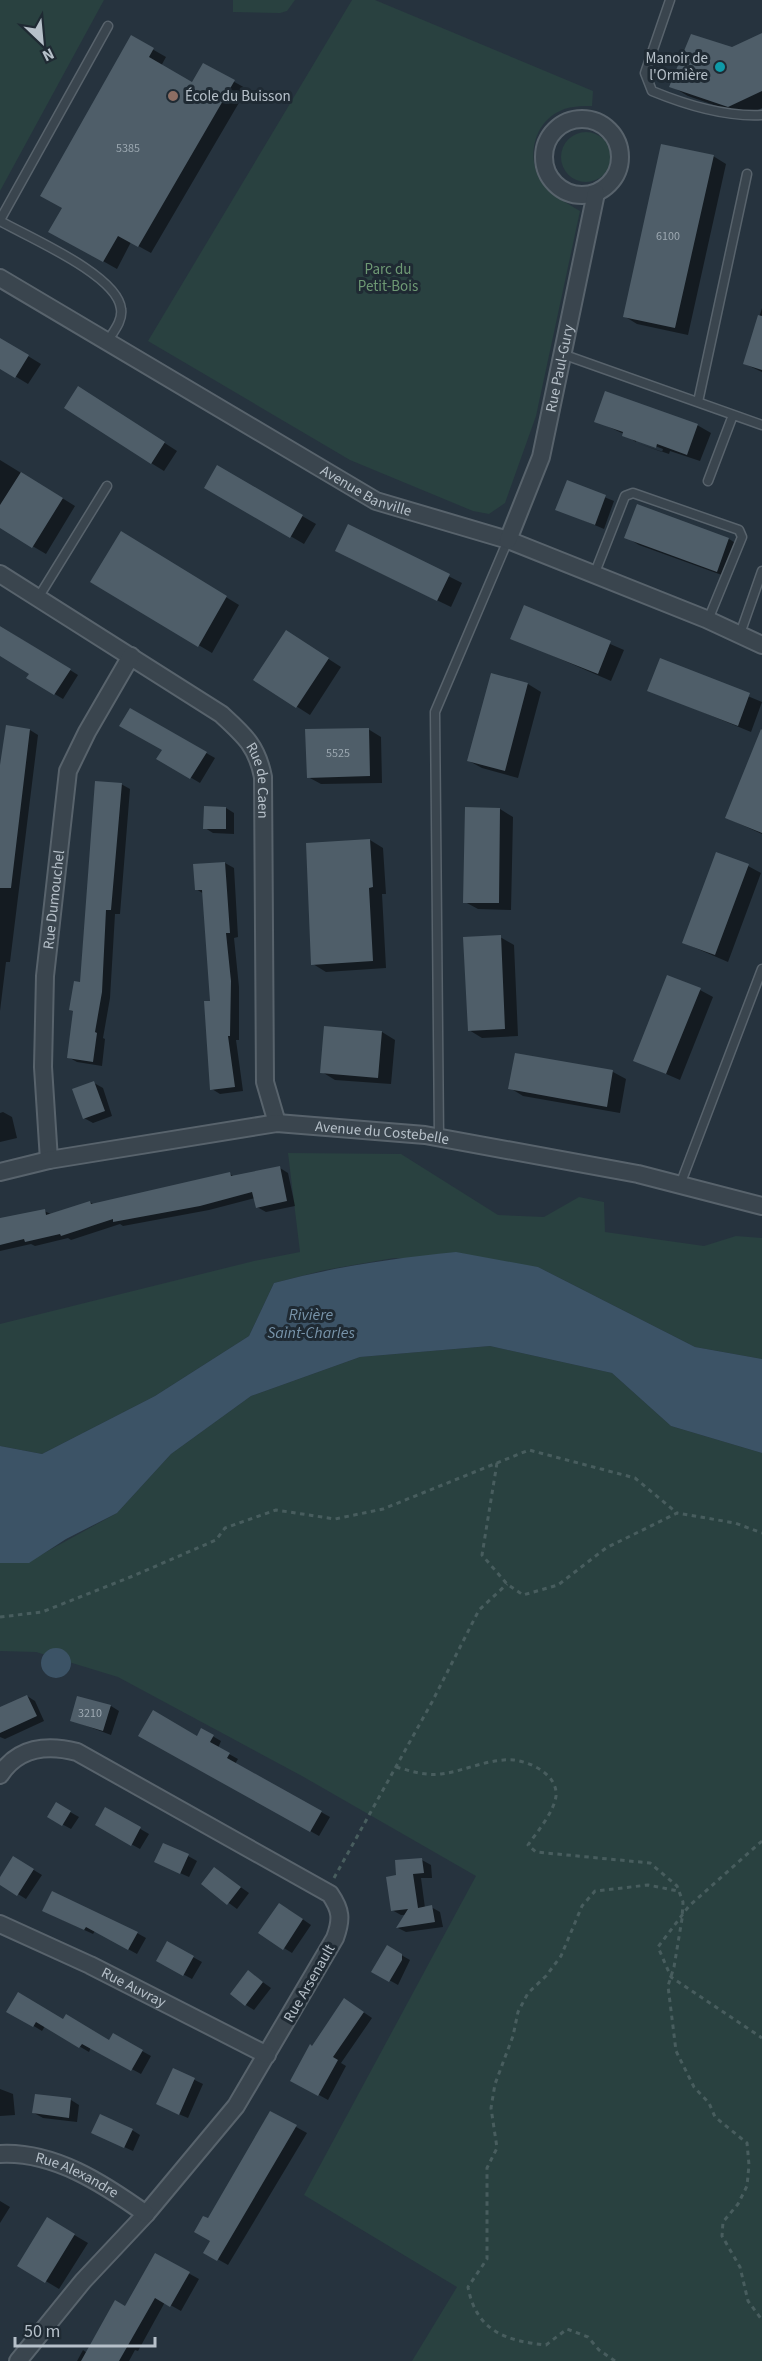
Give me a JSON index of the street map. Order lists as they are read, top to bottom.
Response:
{
  "streets": {
    "street": [
      "Rue Paul-Gury",
      "Avenue Banville",
      "Rue de Caen",
      "Rue Dumouchel",
      "Avenue du Costebelle",
      "Rue Arsenault",
      "Rue Auvray",
      "Rue Alexandre"
    ]
  },
  "crossings": [
    ["Rue Paul-Gury", "Avenue Banville"],
    ["Rue de Caen", "Rue Dumouchel"],
    ["Rue de Caen", "Avenue du Costebelle"],
    ["Rue Dumouchel", "Avenue du Costebelle"],
    ["Rue Arsenault", "Rue Auvray"],
    ["Rue Arsenault", "Rue Alexandre"]
  ],
  "water": ["Rivière Saint-Charles"],
  "parks": ["Parc du Petit-Bois"],
  "places": ["Manoir de l'Ormière", "École du Buisson"],
  "house_numbers": [
    "5385",
    "6100",
    "5525",
    "3210"
  ],
  "scale_bar": "50 m",
  "north": "bottom right"
}
